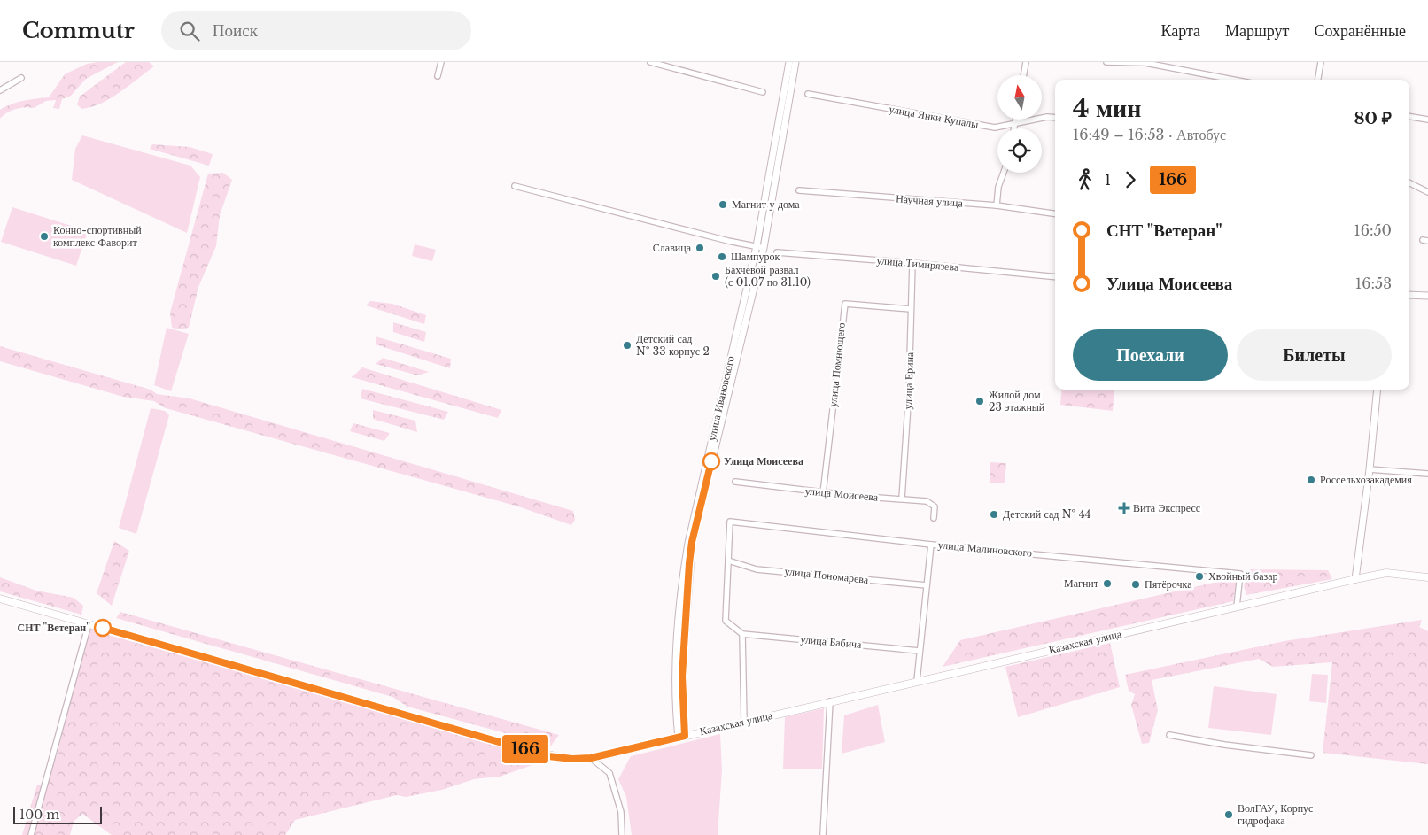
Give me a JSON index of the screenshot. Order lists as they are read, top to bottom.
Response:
{
  "streets": {
    "main road": ["Казахская улица"],
    "street": [
      "улица Янки Купалы",
      "Научная улица",
      "улица Тимирязева",
      "улица Помнющего",
      "улица Ерина",
      "улица Ивановского",
      "улица Моисеева",
      "улица Малиновского",
      "улица Пономарёва",
      "улица Бабича"
    ]
  },
  "crossings": [
    ["улица Тимирязева", "улица Ерина"],
    ["улица Помнющего", "улица Ерина"],
    ["улица Помнющего", "улица Моисеева"],
    ["улица Ерина", "улица Моисеева"],
    ["улица Ивановского", "Казахская улица"],
    ["улица Малиновского", "улица Пономарёва"],
    ["улица Малиновского", "Казахская улица"]
  ],
  "places": {
    "other": [
      "Магнит у дома",
      "Конно-спортивный комплекс Фаворит",
      "Славица",
      "Шампурок",
      "Бахчевой развал (с 01.07 по 31.10)",
      "Детский сад № 33 корпус 2",
      "Жилой дом 23 этажный",
      "Улица Моисеева",
      "Россельхозакадемия",
      "Детский сад № 44",
      "Хвойный базар",
      "Магнит",
      "Пятёрочка",
      "СНТ \"Ветеран\"",
      "ВолГАУ, Корпус гидрофака"
    ],
    "health": ["Вита Экспресс"]
  },
  "lines": ["bus line 166"],
  "scale_bar": "100 m",
  "north": "top",
  "page": {
    "header": "Commutr",
    "search": "Поиск",
    "nav": ["Карта", "Маршрут", "Сохранённые"],
    "on_map": "166",
    "heading": ["4 мин", "16:49 – 16:53 · Автобус", "80 ₽"],
    "legs": ["1", "166"],
    "list": [
      {
        "name": "СНТ \"Ветеран\"",
        "value": "16:50"
      },
      {
        "name": "Улица Моисеева",
        "value": "16:53"
      }
    ],
    "buttons": ["Поехали", "Билеты"],
    "scale": "100 m"
  }
}
